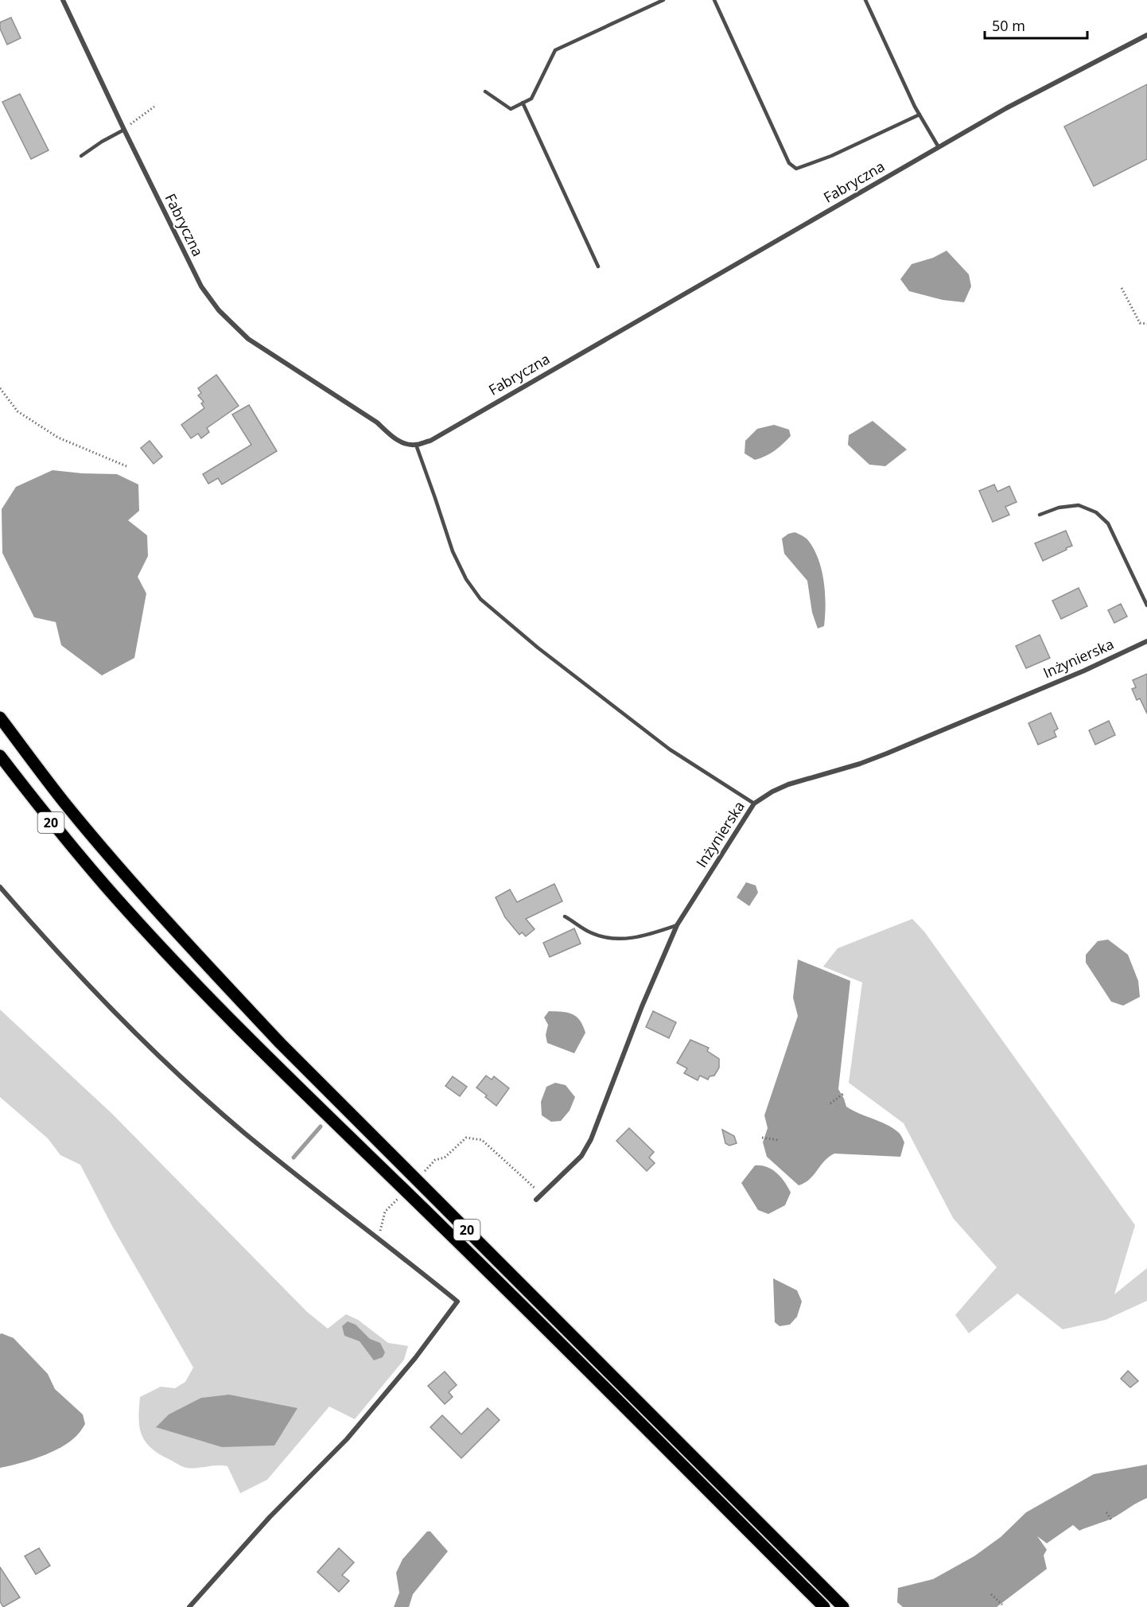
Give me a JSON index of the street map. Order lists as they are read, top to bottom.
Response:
{
  "streets": {
    "main road": ["20"],
    "street": ["Fabryczna", "Inżynierska"]
  },
  "scale_bar": "50 m"
}
